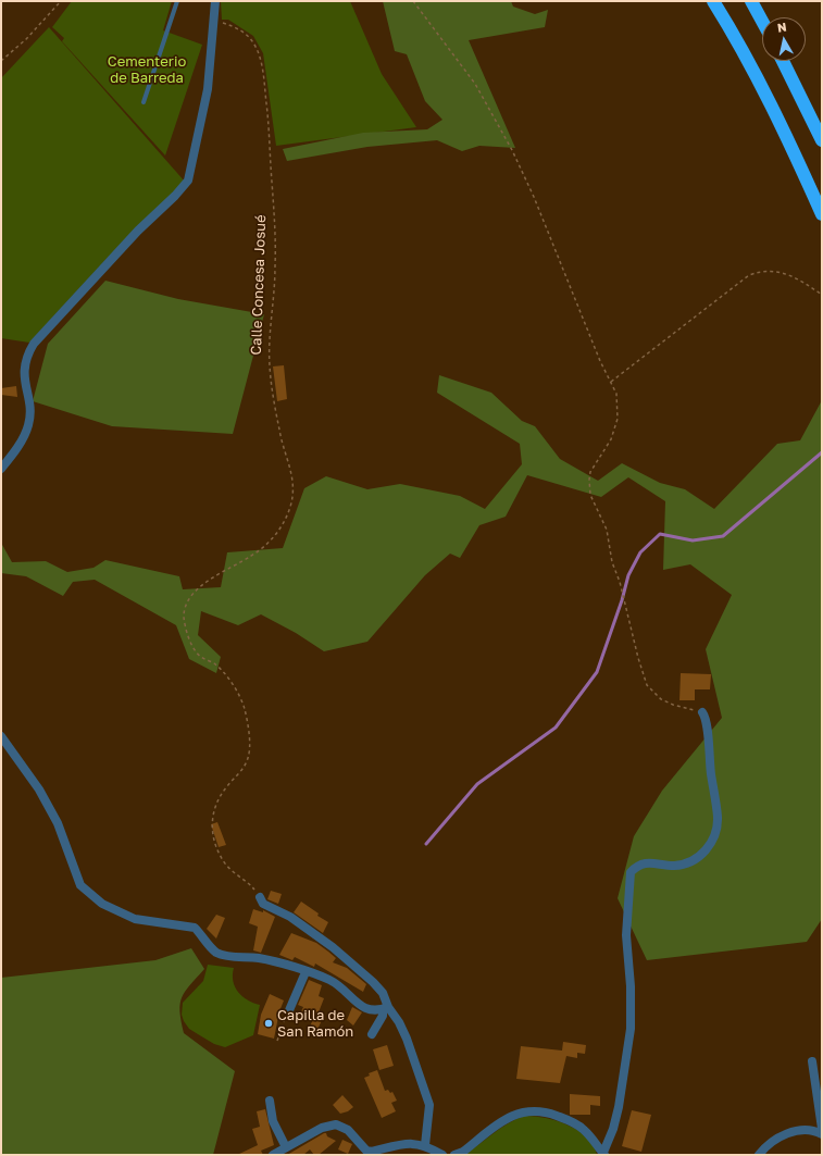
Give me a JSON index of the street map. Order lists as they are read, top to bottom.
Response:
{
  "streets": {
    "path": ["Calle Concesa Josué"]
  },
  "parks": ["Cementerio de Barreda"],
  "places": ["Capilla de San Ramón"],
  "north": "top"
}
